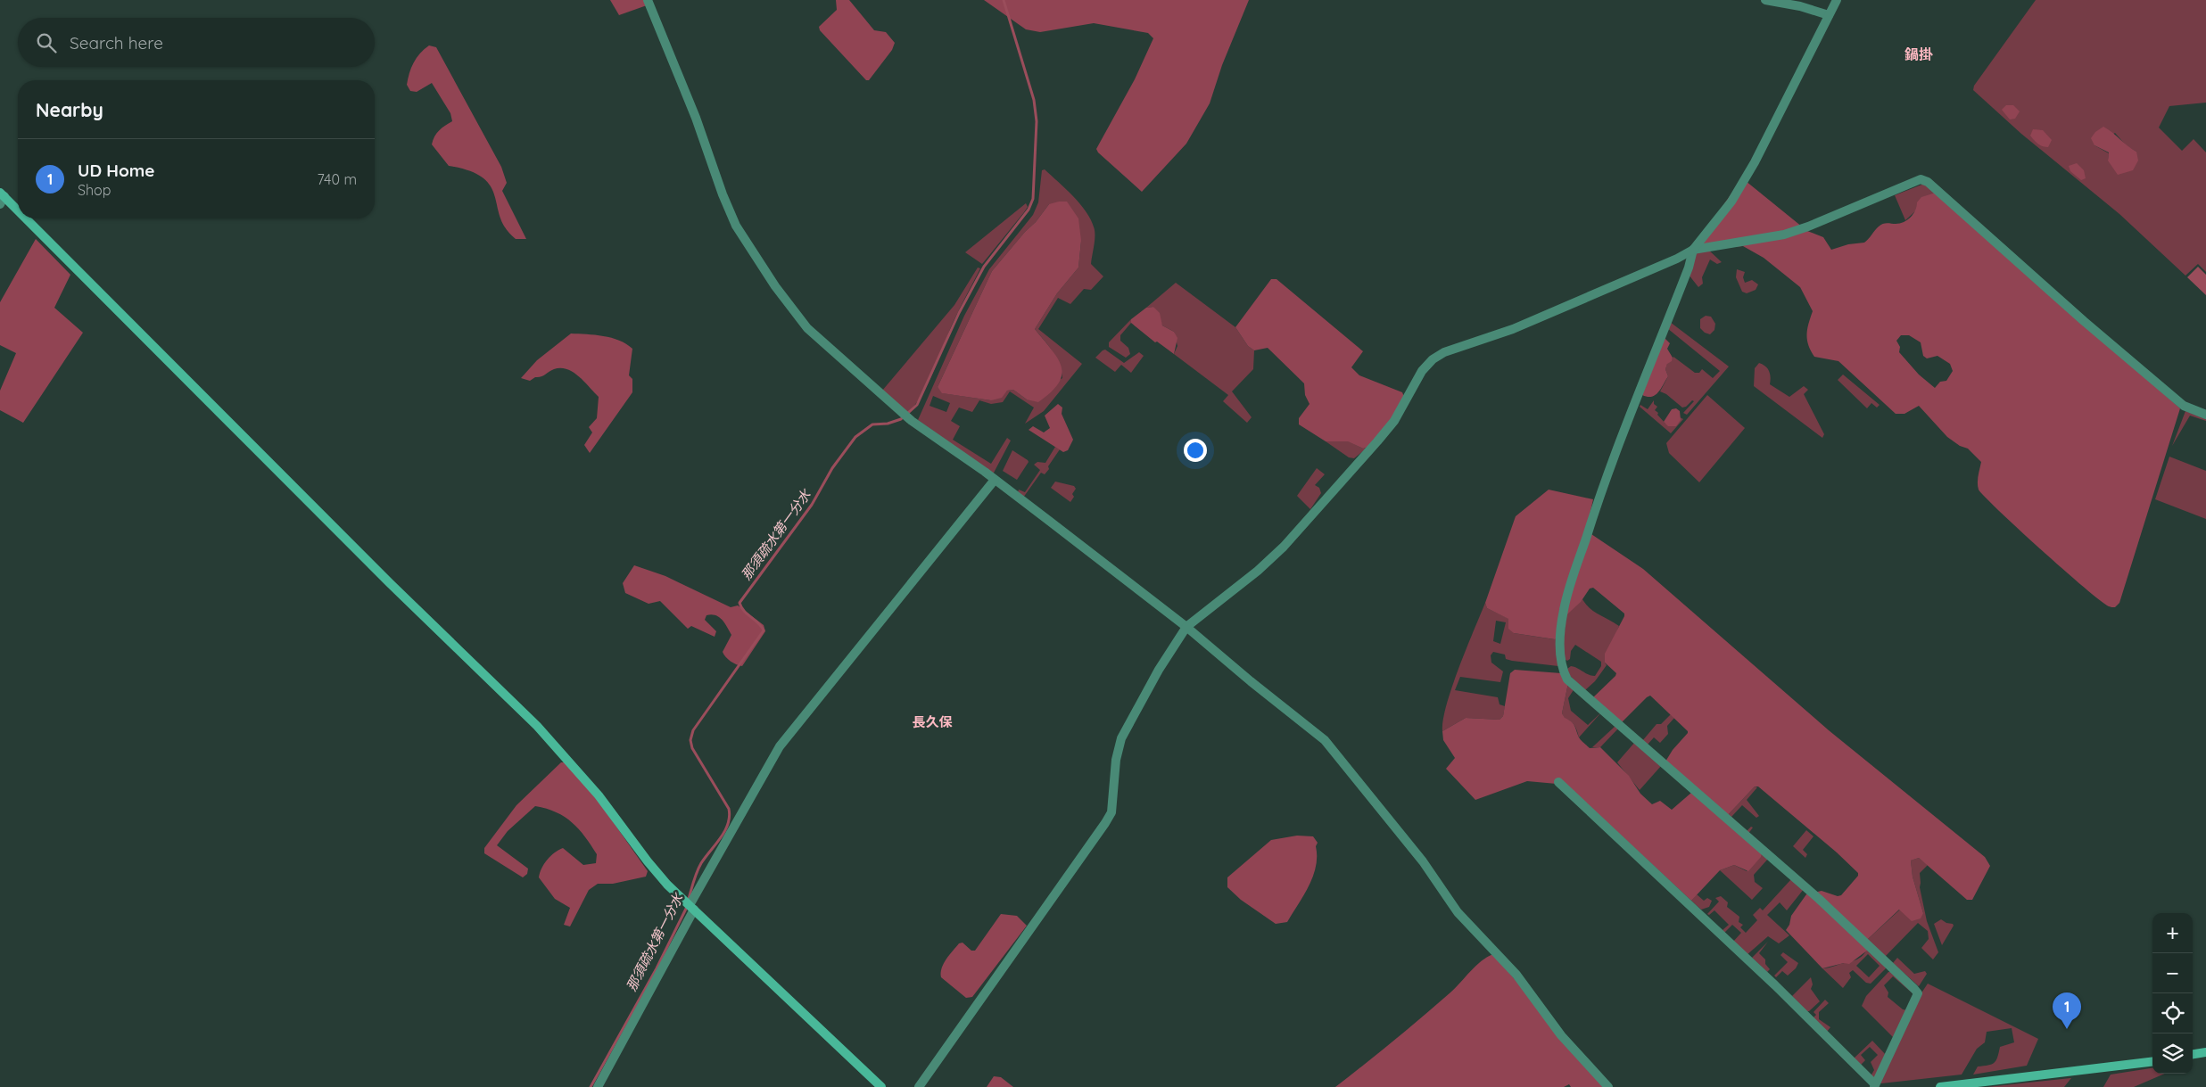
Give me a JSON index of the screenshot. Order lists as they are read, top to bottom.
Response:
{
  "districts": ["鍋掛", "長久保"],
  "water": ["那須疏水第一分水"],
  "page": {
    "search": "Search here",
    "heading": "Nearby",
    "list": [
      {
        "mark": "1",
        "name": "UD Home",
        "note": "Shop",
        "value": "740 m"
      }
    ],
    "map_buttons": ["+", "−"],
    "pins": "1"
  }
}
